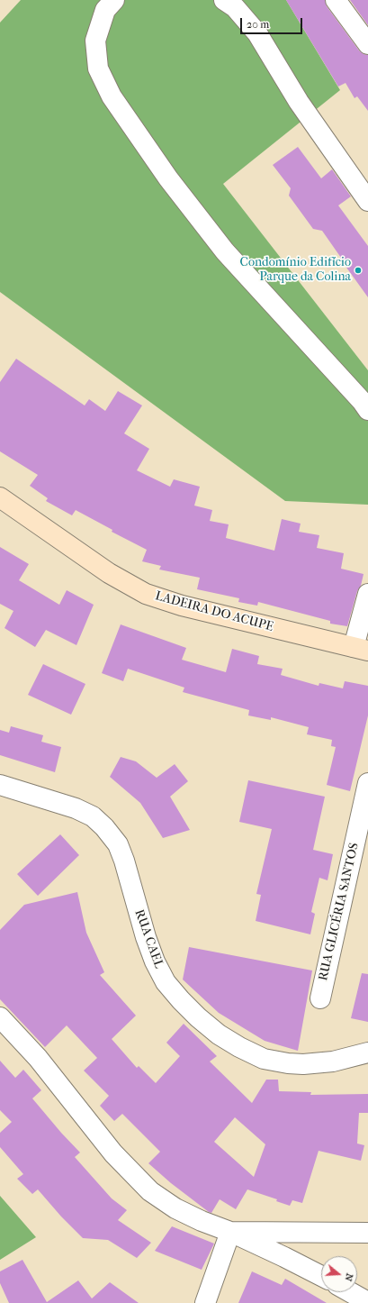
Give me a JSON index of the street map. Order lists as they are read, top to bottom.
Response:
{
  "streets": {
    "street": ["LADEIRA DO ACUPE", "RUA GLICÉRIA SANTOS", "RUA CAEL"]
  },
  "places": ["Condomínio Edifício Parque da Colina"],
  "scale_bar": "20 m",
  "north": "right"
}
